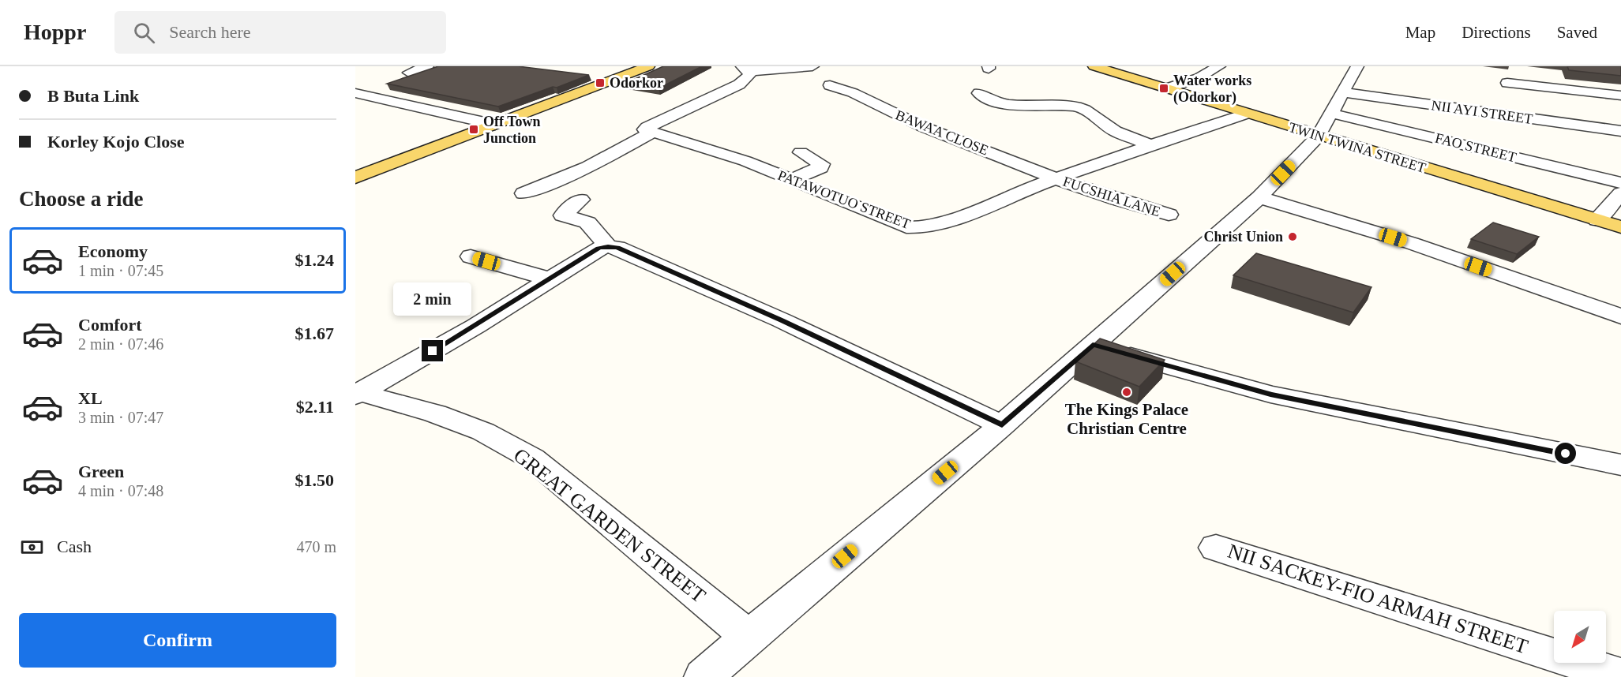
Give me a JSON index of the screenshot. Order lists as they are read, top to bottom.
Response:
{
  "streets": {
    "main road": ["TWIN TWINA STREET"],
    "street": [
      "NII AYI STREET",
      "BAWAA CLOSE",
      "FAO STREET",
      "FUCSHIA LANE",
      "PATAWOTUO STREET",
      "GREAT GARDEN STREET",
      "NII SACKEY-FIO ARMAH STREET"
    ]
  },
  "crossings": [
    ["BAWAA CLOSE", "FUCSHIA LANE"],
    ["BAWAA CLOSE", "PATAWOTUO STREET"],
    ["TWIN TWINA STREET", "PATAWOTUO STREET"],
    ["FUCSHIA LANE", "PATAWOTUO STREET"]
  ],
  "places": {
    "transit": ["Odorkor", "Water works (Odorkor)", "Off Town Junction"],
    "other": ["Christ Union", "The Kings Palace Christian Centre"]
  },
  "north": "bottom left",
  "page": {
    "header": "Hoppr",
    "search": "Search here",
    "nav": ["Map", "Directions", "Saved"],
    "banner": ["B Buta Link", "Korley Kojo Close"],
    "heading": "Choose a ride",
    "list": [
      {
        "name": "Economy",
        "note": "1 min · 07:45",
        "value": "$1.24"
      },
      {
        "name": "Comfort",
        "note": "2 min · 07:46",
        "value": "$1.67"
      },
      {
        "name": "XL",
        "note": "3 min · 07:47",
        "value": "$2.11"
      },
      {
        "name": "Green",
        "note": "4 min · 07:48",
        "value": "$1.50"
      }
    ],
    "bubble": "2 min",
    "pay": ["Cash", "470 m"],
    "buttons": "Confirm"
  }
}
